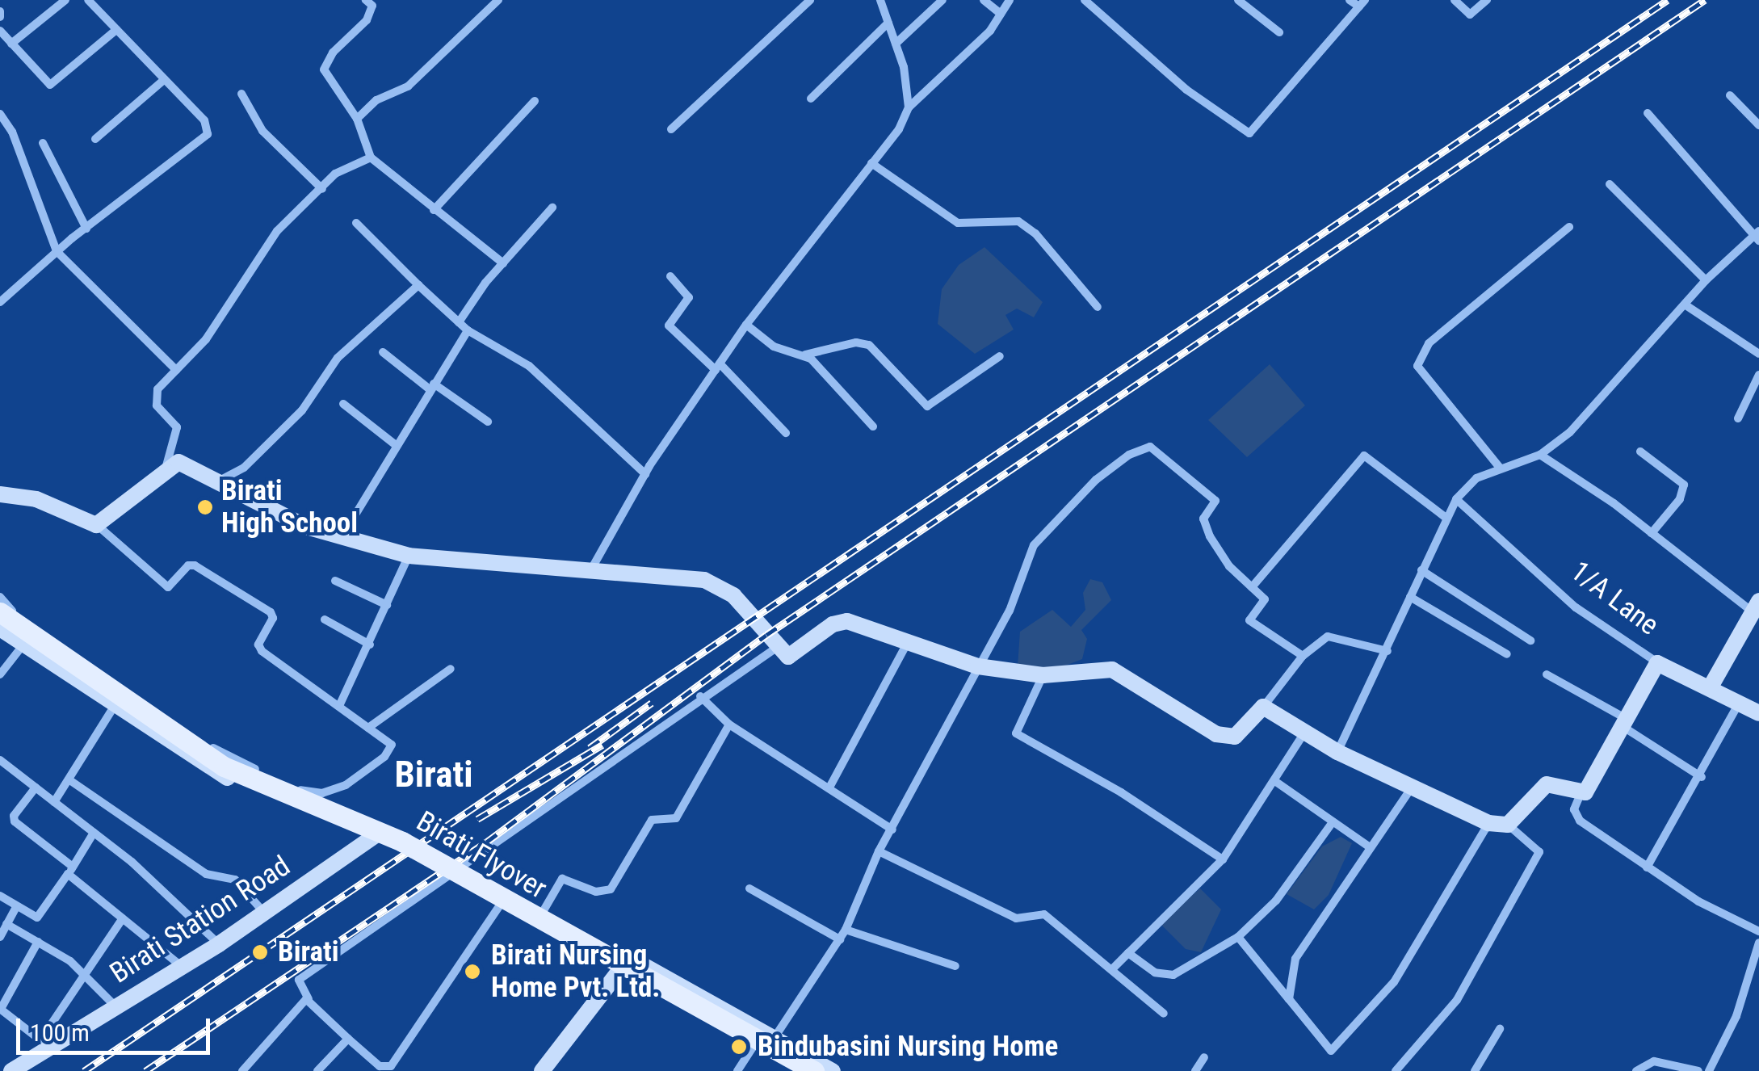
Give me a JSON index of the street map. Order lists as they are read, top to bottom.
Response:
{
  "streets": {
    "main road": ["Birati Flyover"],
    "street": ["1/A Lane", "Birati Station Road"]
  },
  "districts": ["Birati"],
  "places": [
    "Birati High School",
    "Birati",
    "Birati Nursing Home Pvt. Ltd.",
    "Bindubasini Nursing Home"
  ],
  "scale_bar": "100 m"
}
